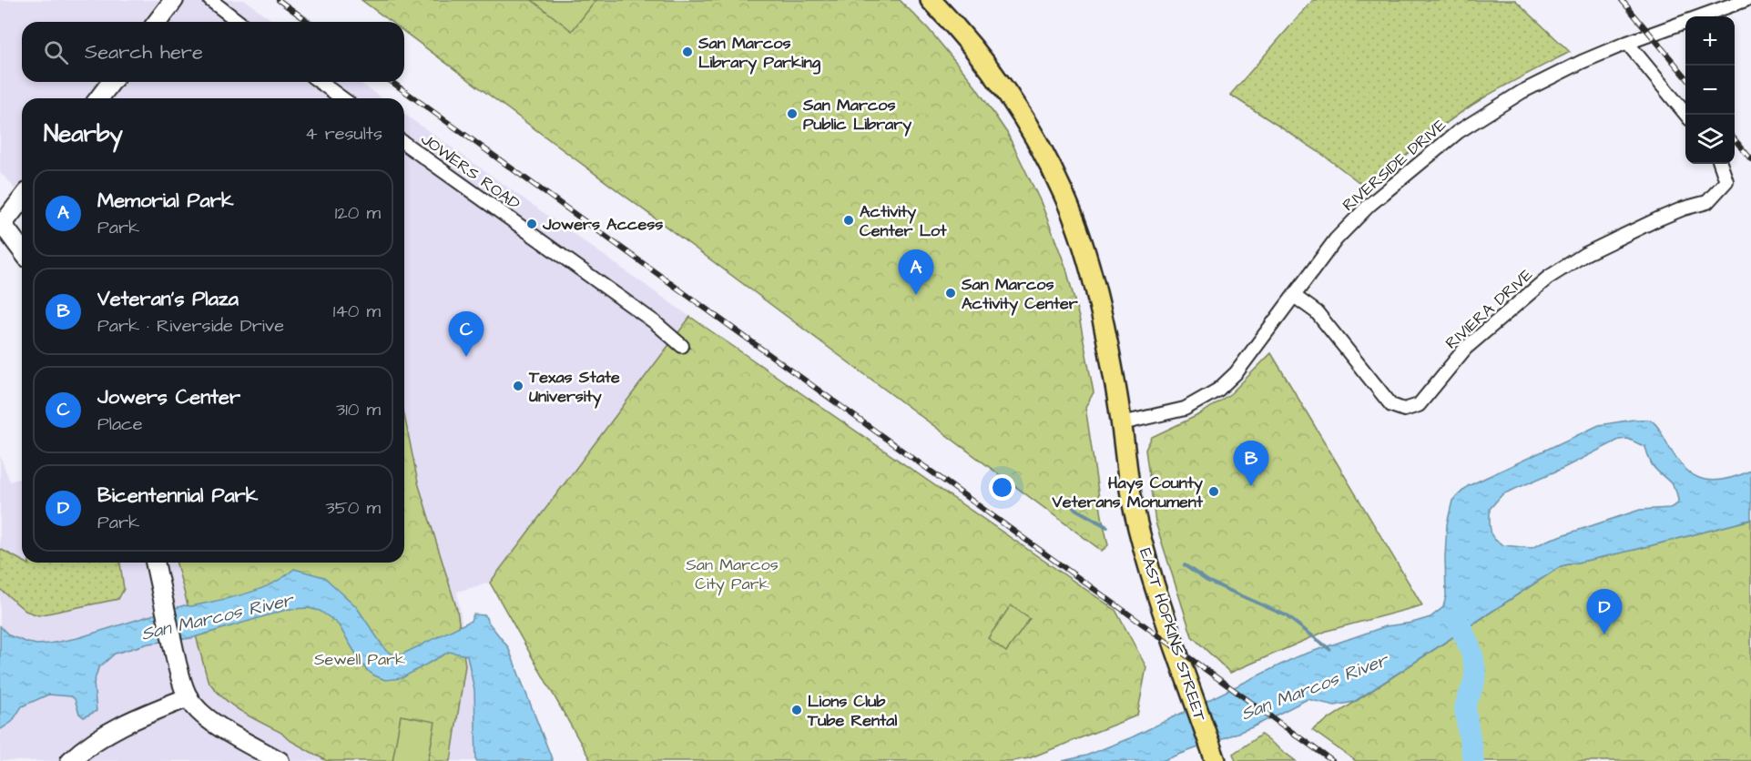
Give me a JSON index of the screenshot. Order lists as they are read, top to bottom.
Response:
{
  "streets": {
    "main road": ["EAST HOPKINS STREET"],
    "street": ["RIVERSIDE DRIVE", "JOWERS ROAD", "RIVIERA DRIVE"]
  },
  "crossings": [
    ["RIVERSIDE DRIVE", "RIVIERA DRIVE"],
    ["RIVERSIDE DRIVE", "EAST HOPKINS STREET"]
  ],
  "water": ["San Marcos River"],
  "parks": ["San Marcos City Park", "Sewell Park"],
  "places": [
    "San Marcos Library Parking",
    "San Marcos Public Library",
    "Activity Center Lot",
    "Jowers Access",
    "San Marcos Activity Center",
    "Texas State University",
    "Hays County Veterans Monument",
    "Lions Club Tube Rental"
  ],
  "page": {
    "map_buttons": ["+", "−"],
    "search": "Search here",
    "heading": ["Nearby", "4 results"],
    "list": [
      {
        "mark": "A",
        "name": "Memorial Park",
        "note": "Park",
        "value": "120 m"
      },
      {
        "mark": "B",
        "name": "Veteran's Plaza",
        "note": "Park · Riverside Drive",
        "value": "140 m"
      },
      {
        "mark": "C",
        "name": "Jowers Center",
        "note": "Place",
        "value": "310 m"
      },
      {
        "mark": "D",
        "name": "Bicentennial Park",
        "note": "Park",
        "value": "350 m"
      }
    ],
    "pins": [
      "A",
      "C",
      "B",
      "D"
    ]
  }
}
